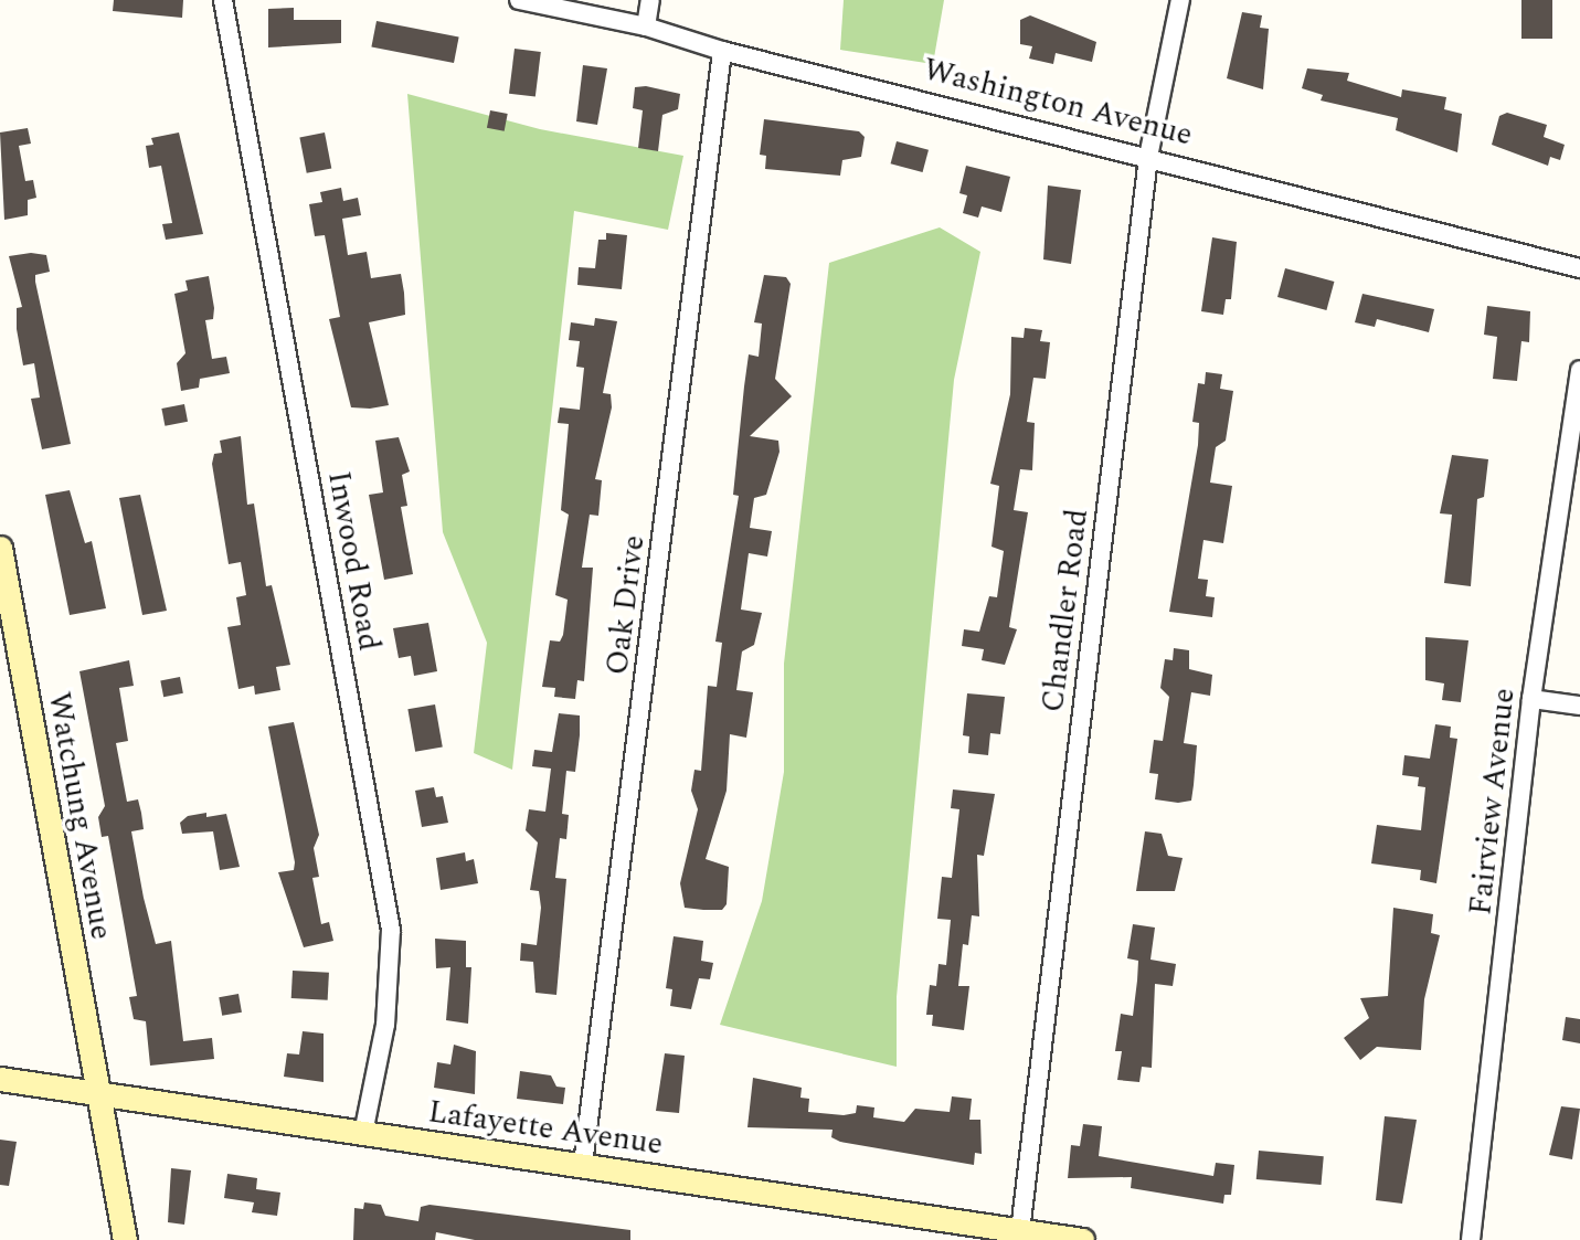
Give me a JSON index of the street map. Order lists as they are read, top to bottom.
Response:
{
  "streets": {
    "street": [
      "Washington Avenue",
      "Inwood Road",
      "Oak Drive",
      "Chandler Road",
      "Fairview Avenue",
      "Watchung Avenue",
      "Lafayette Avenue"
    ]
  },
  "crossings": [
    ["Washington Avenue", "Oak Drive"],
    ["Washington Avenue", "Chandler Road"],
    ["Inwood Road", "Lafayette Avenue"],
    ["Oak Drive", "Lafayette Avenue"],
    ["Chandler Road", "Lafayette Avenue"],
    ["Watchung Avenue", "Lafayette Avenue"]
  ]
}
